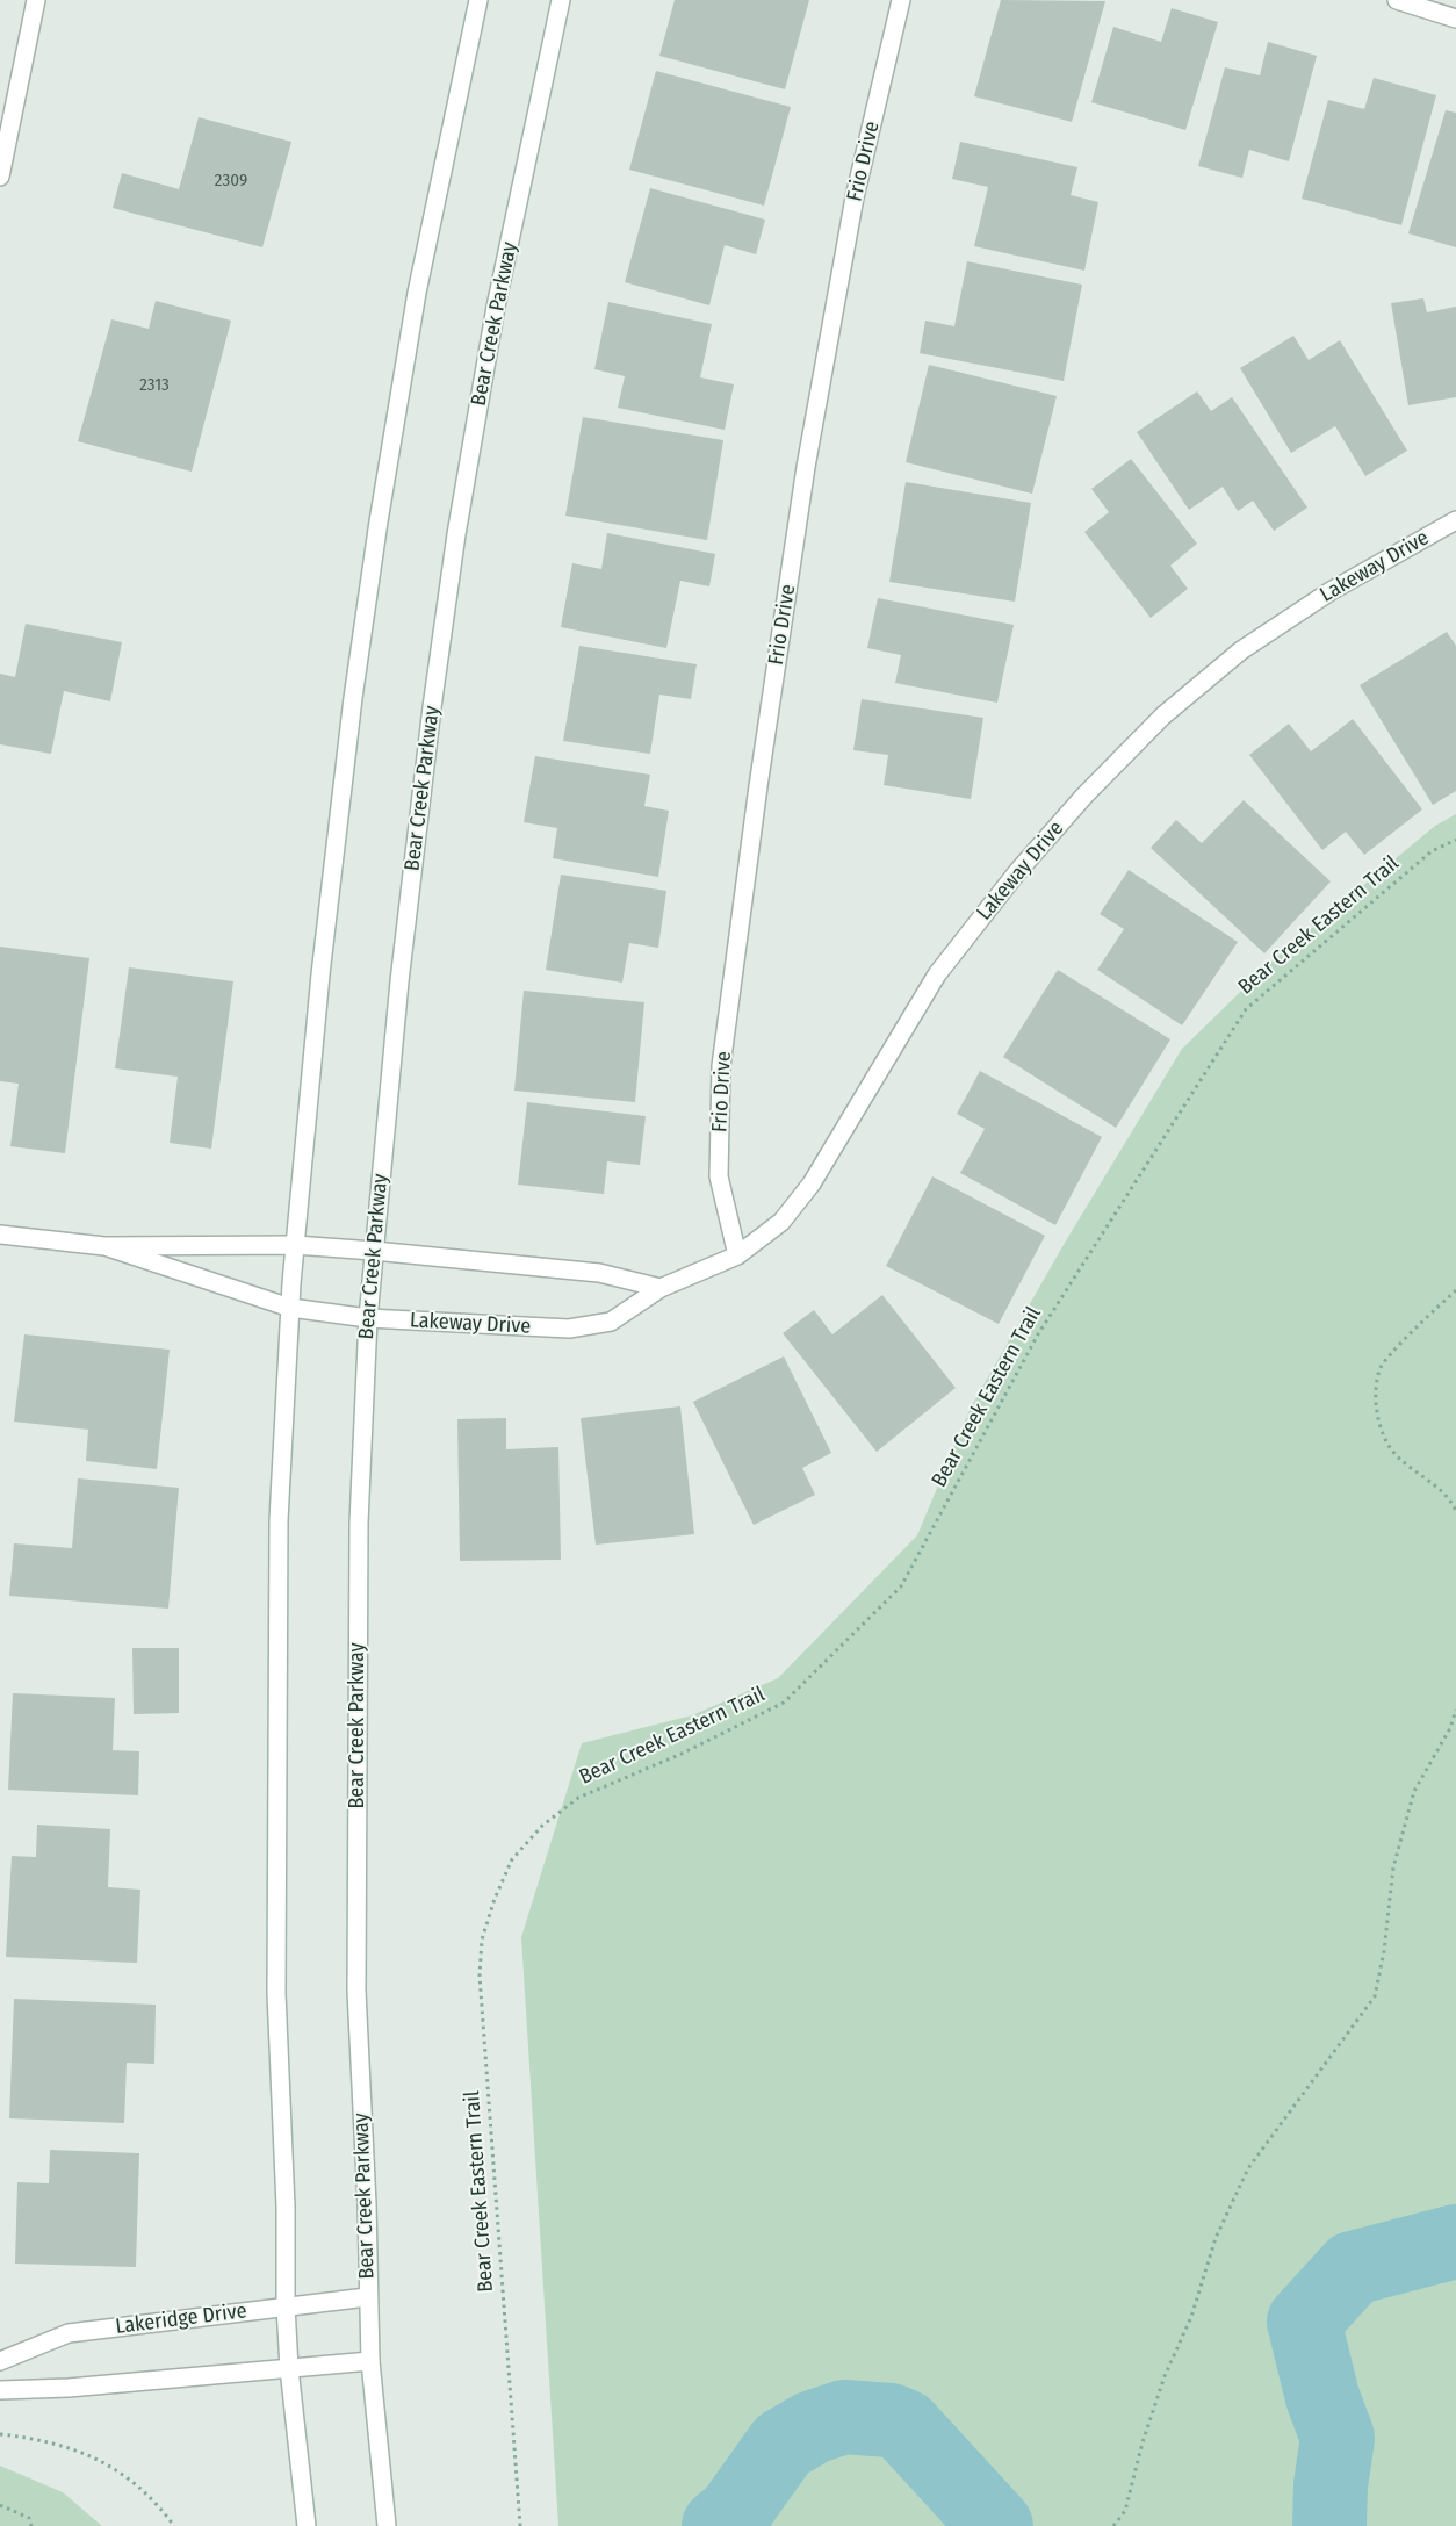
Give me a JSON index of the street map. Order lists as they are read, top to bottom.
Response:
{
  "streets": {
    "main road": [
      "Frio Drive",
      "Bear Creek Parkway",
      "Lakeway Drive",
      "Lakeridge Drive"
    ],
    "path": ["Bear Creek Eastern Trail"]
  },
  "crossings": [
    ["Frio Drive", "Lakeway Drive"],
    ["Bear Creek Parkway", "Lakeway Drive"],
    ["Bear Creek Parkway", "Lakeridge Drive"]
  ],
  "house_numbers": ["2309", "2313"]
}
